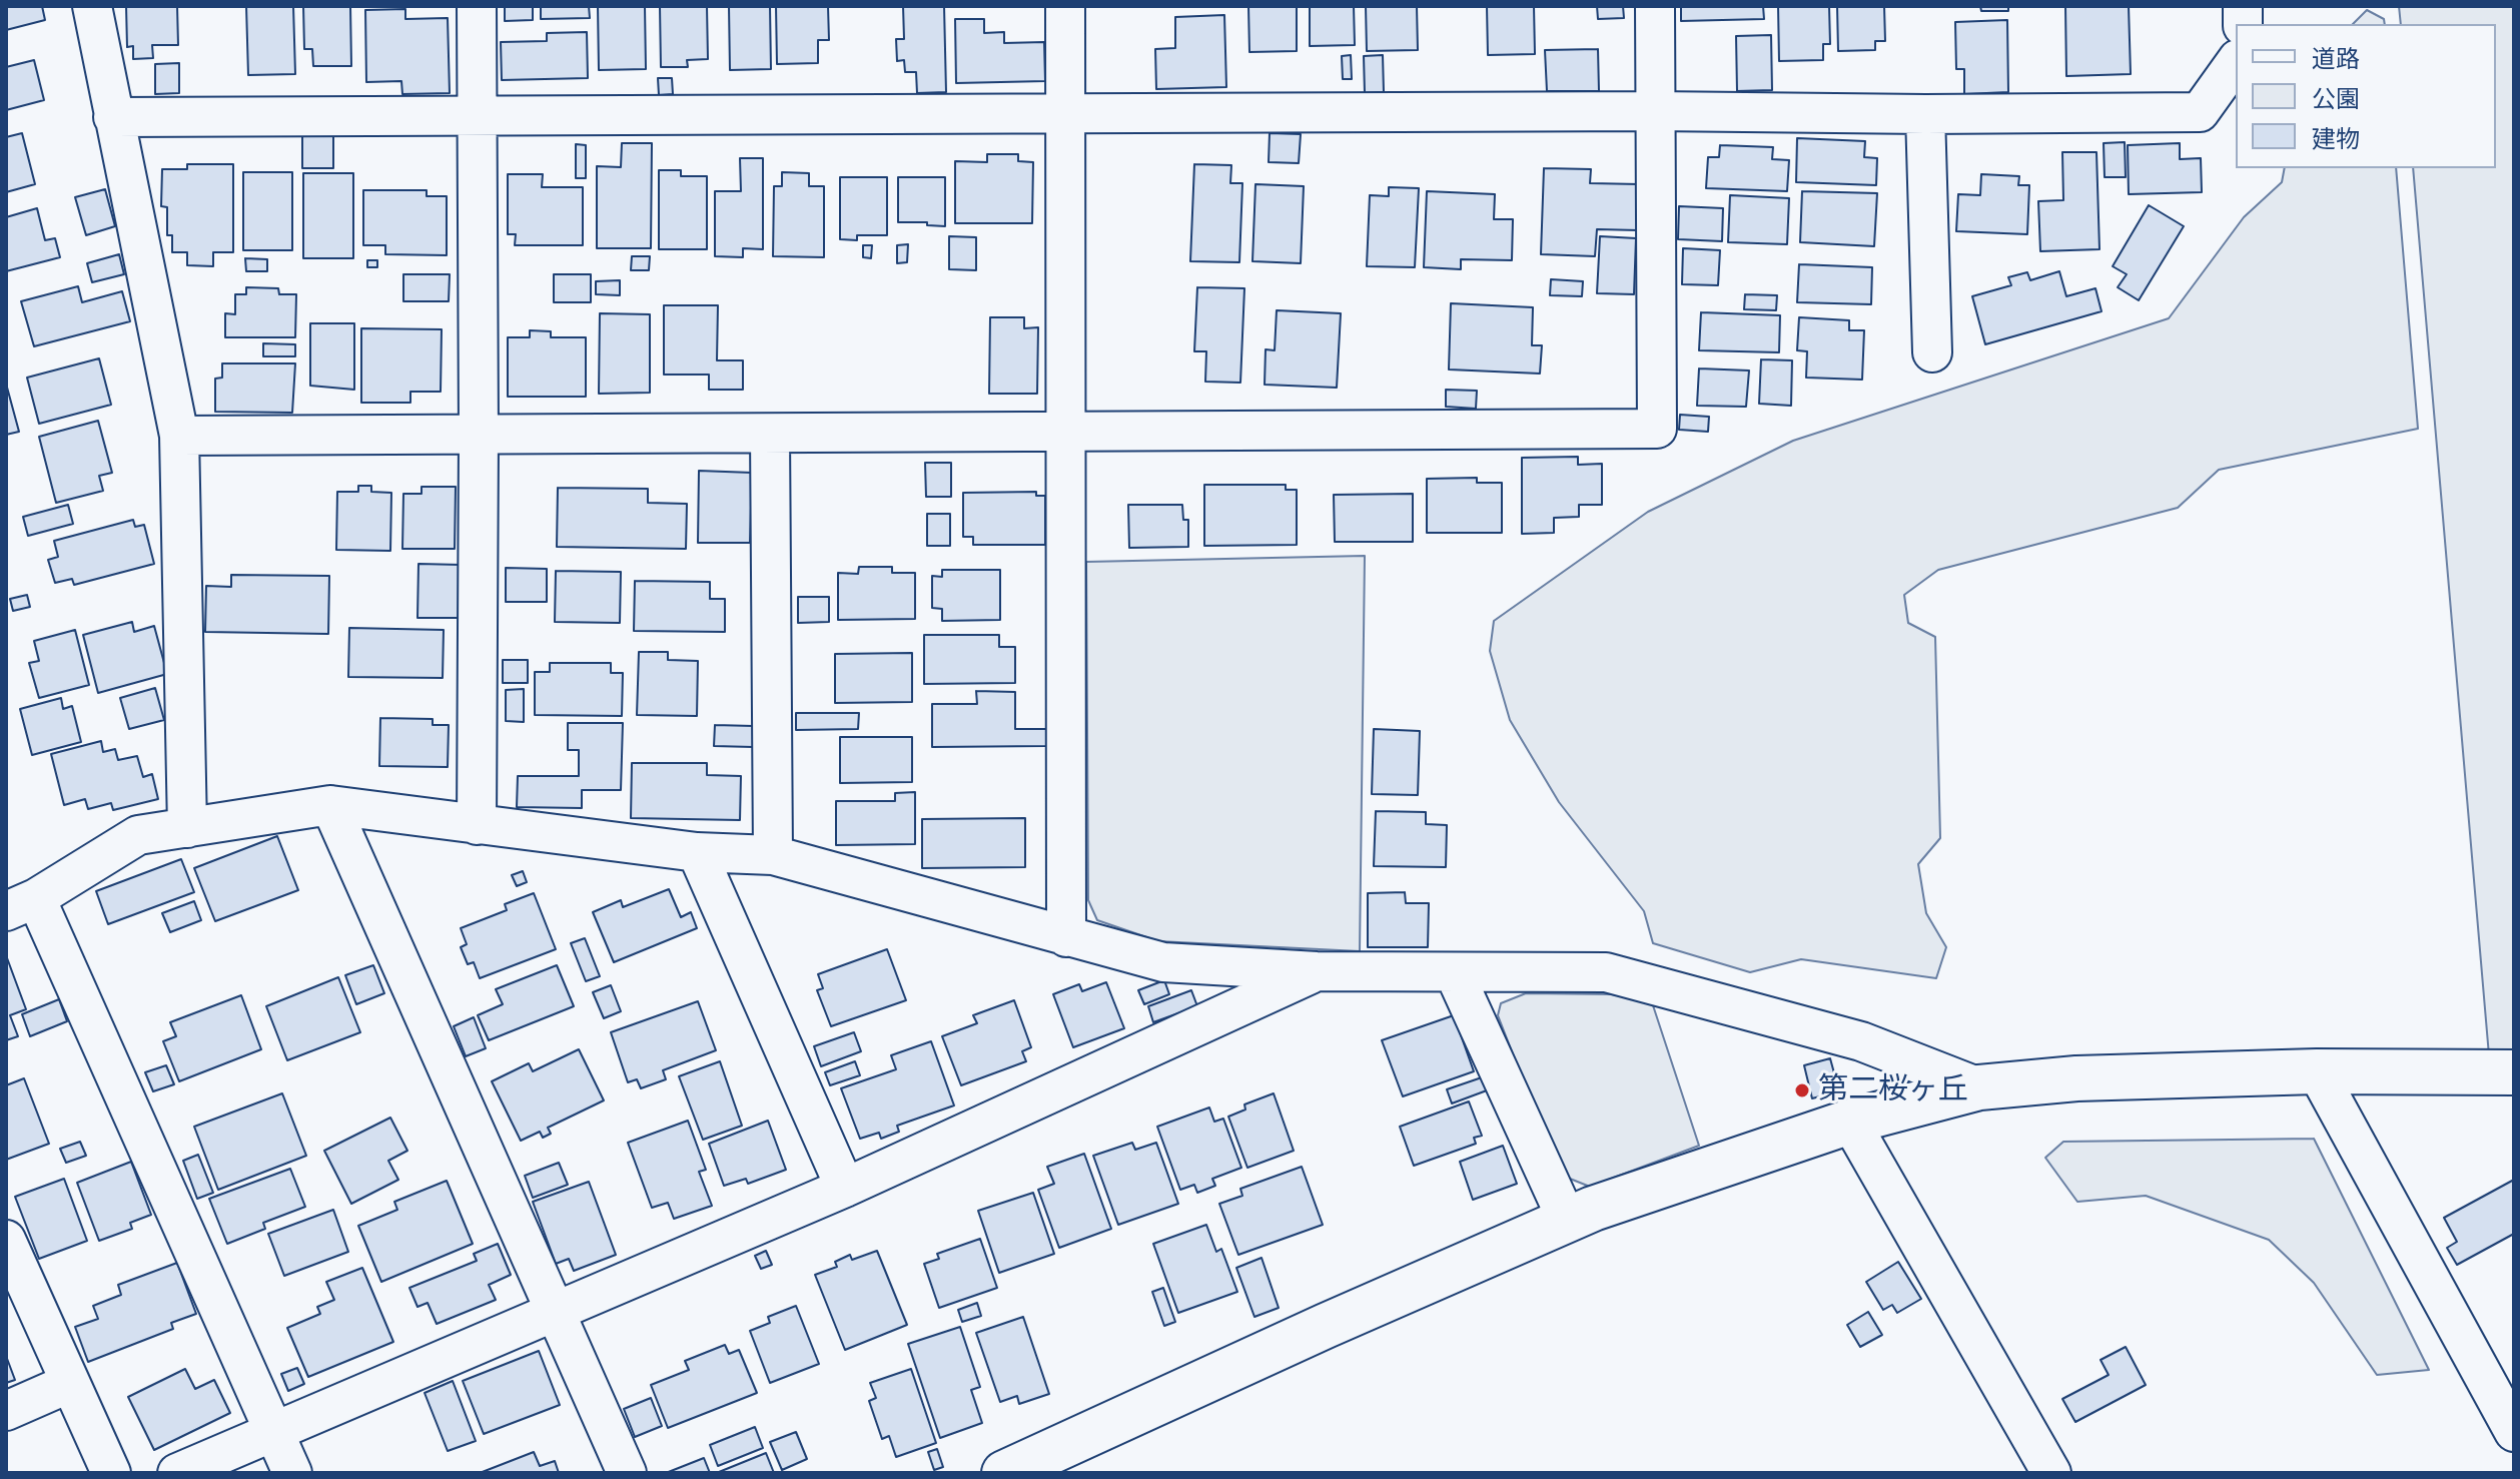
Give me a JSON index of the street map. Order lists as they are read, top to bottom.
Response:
{
  "places": ["第二桜ヶ丘"],
  "legend": ["道路", "公園", "建物"]
}
